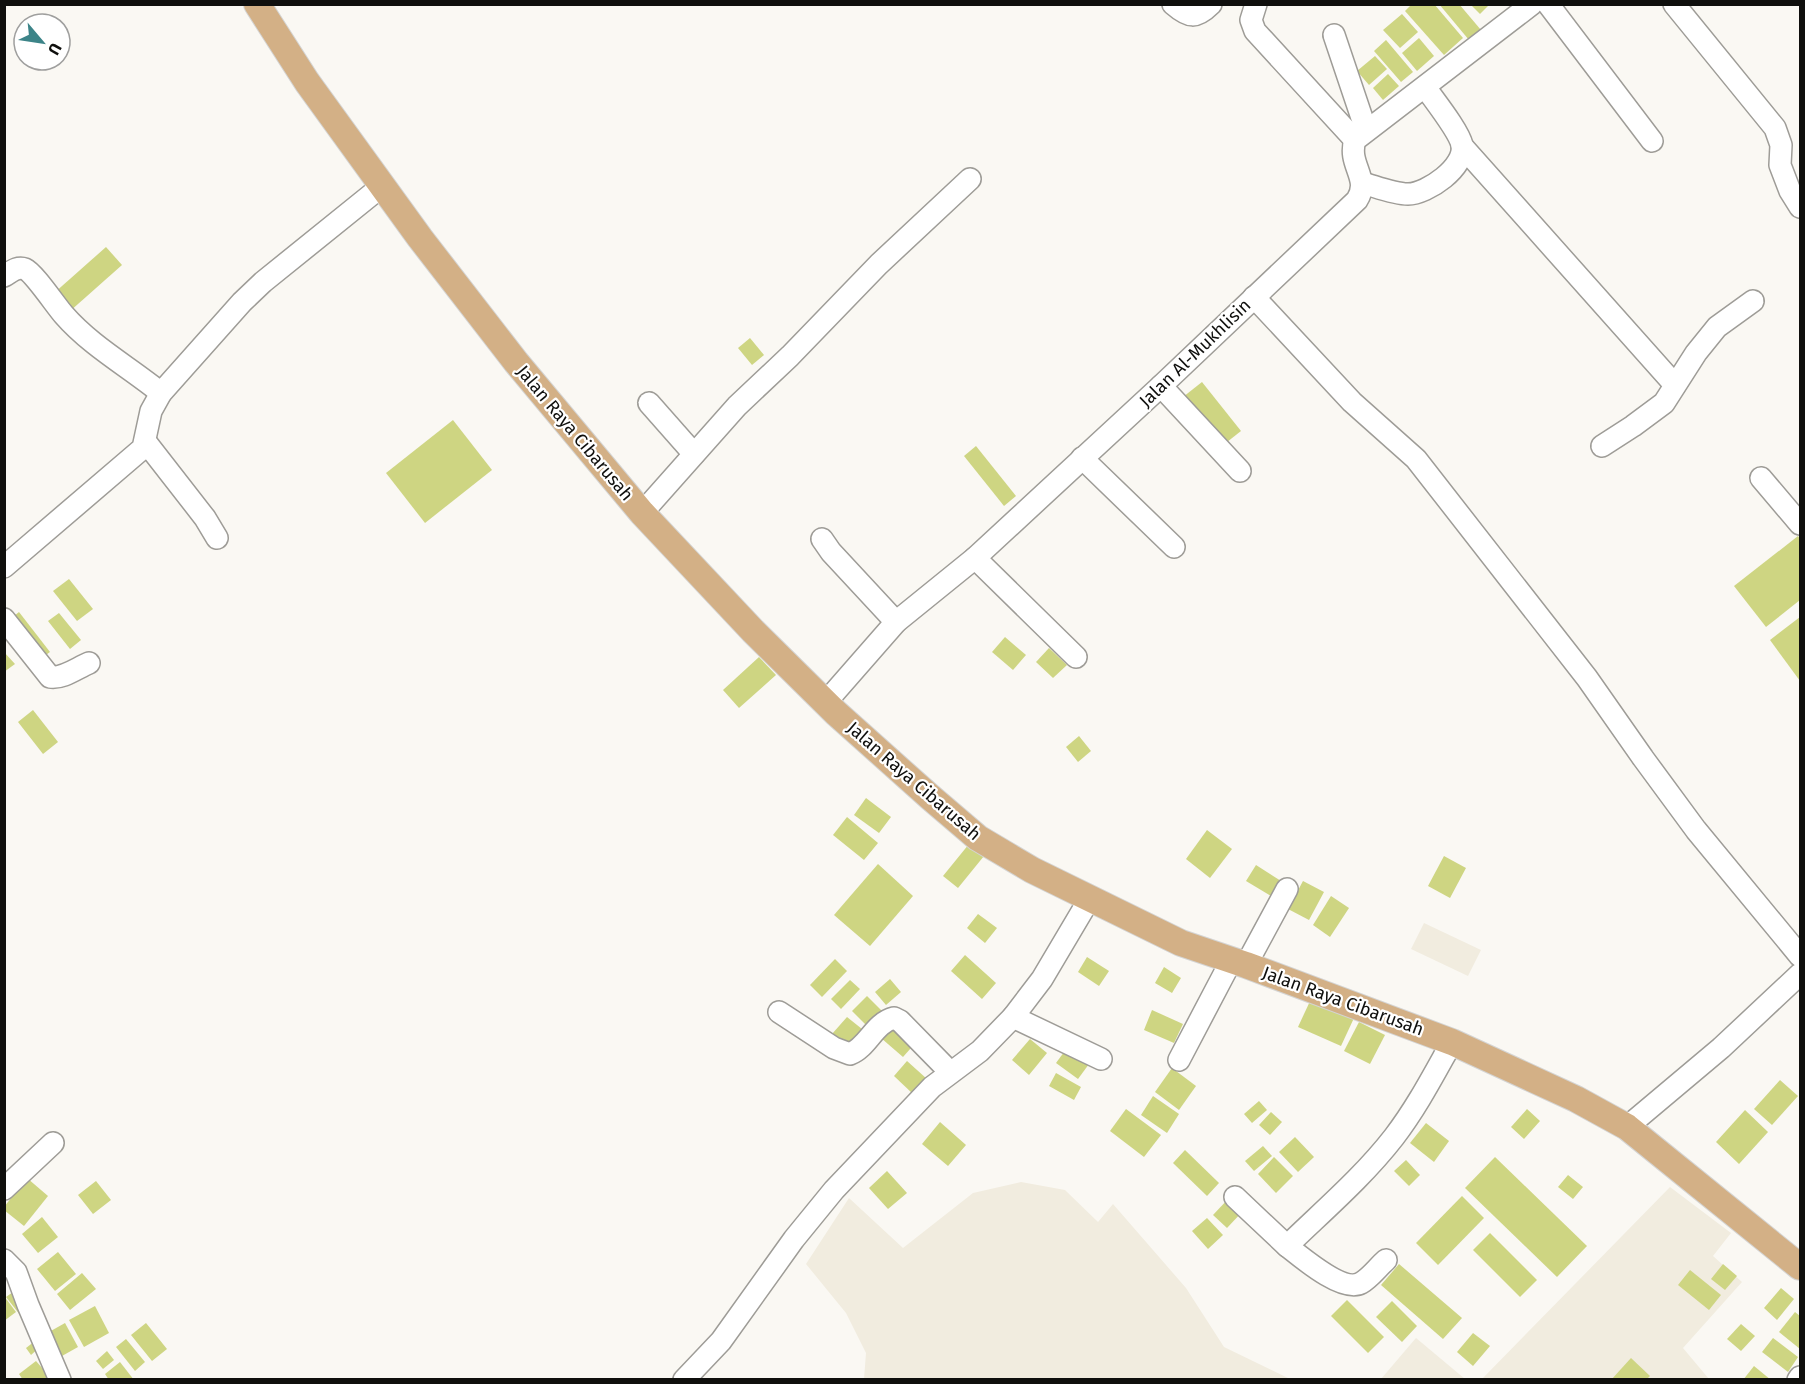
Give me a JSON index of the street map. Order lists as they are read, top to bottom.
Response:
{
  "streets": {
    "main road": ["Jalan Raya Cibarusah"],
    "street": ["Jalan Al-Mukhlisin"]
  },
  "crossings": [
    ["Jalan Al-Mukhlisin", "Jalan Raya Cibarusah"]
  ],
  "north": "bottom right"
}
